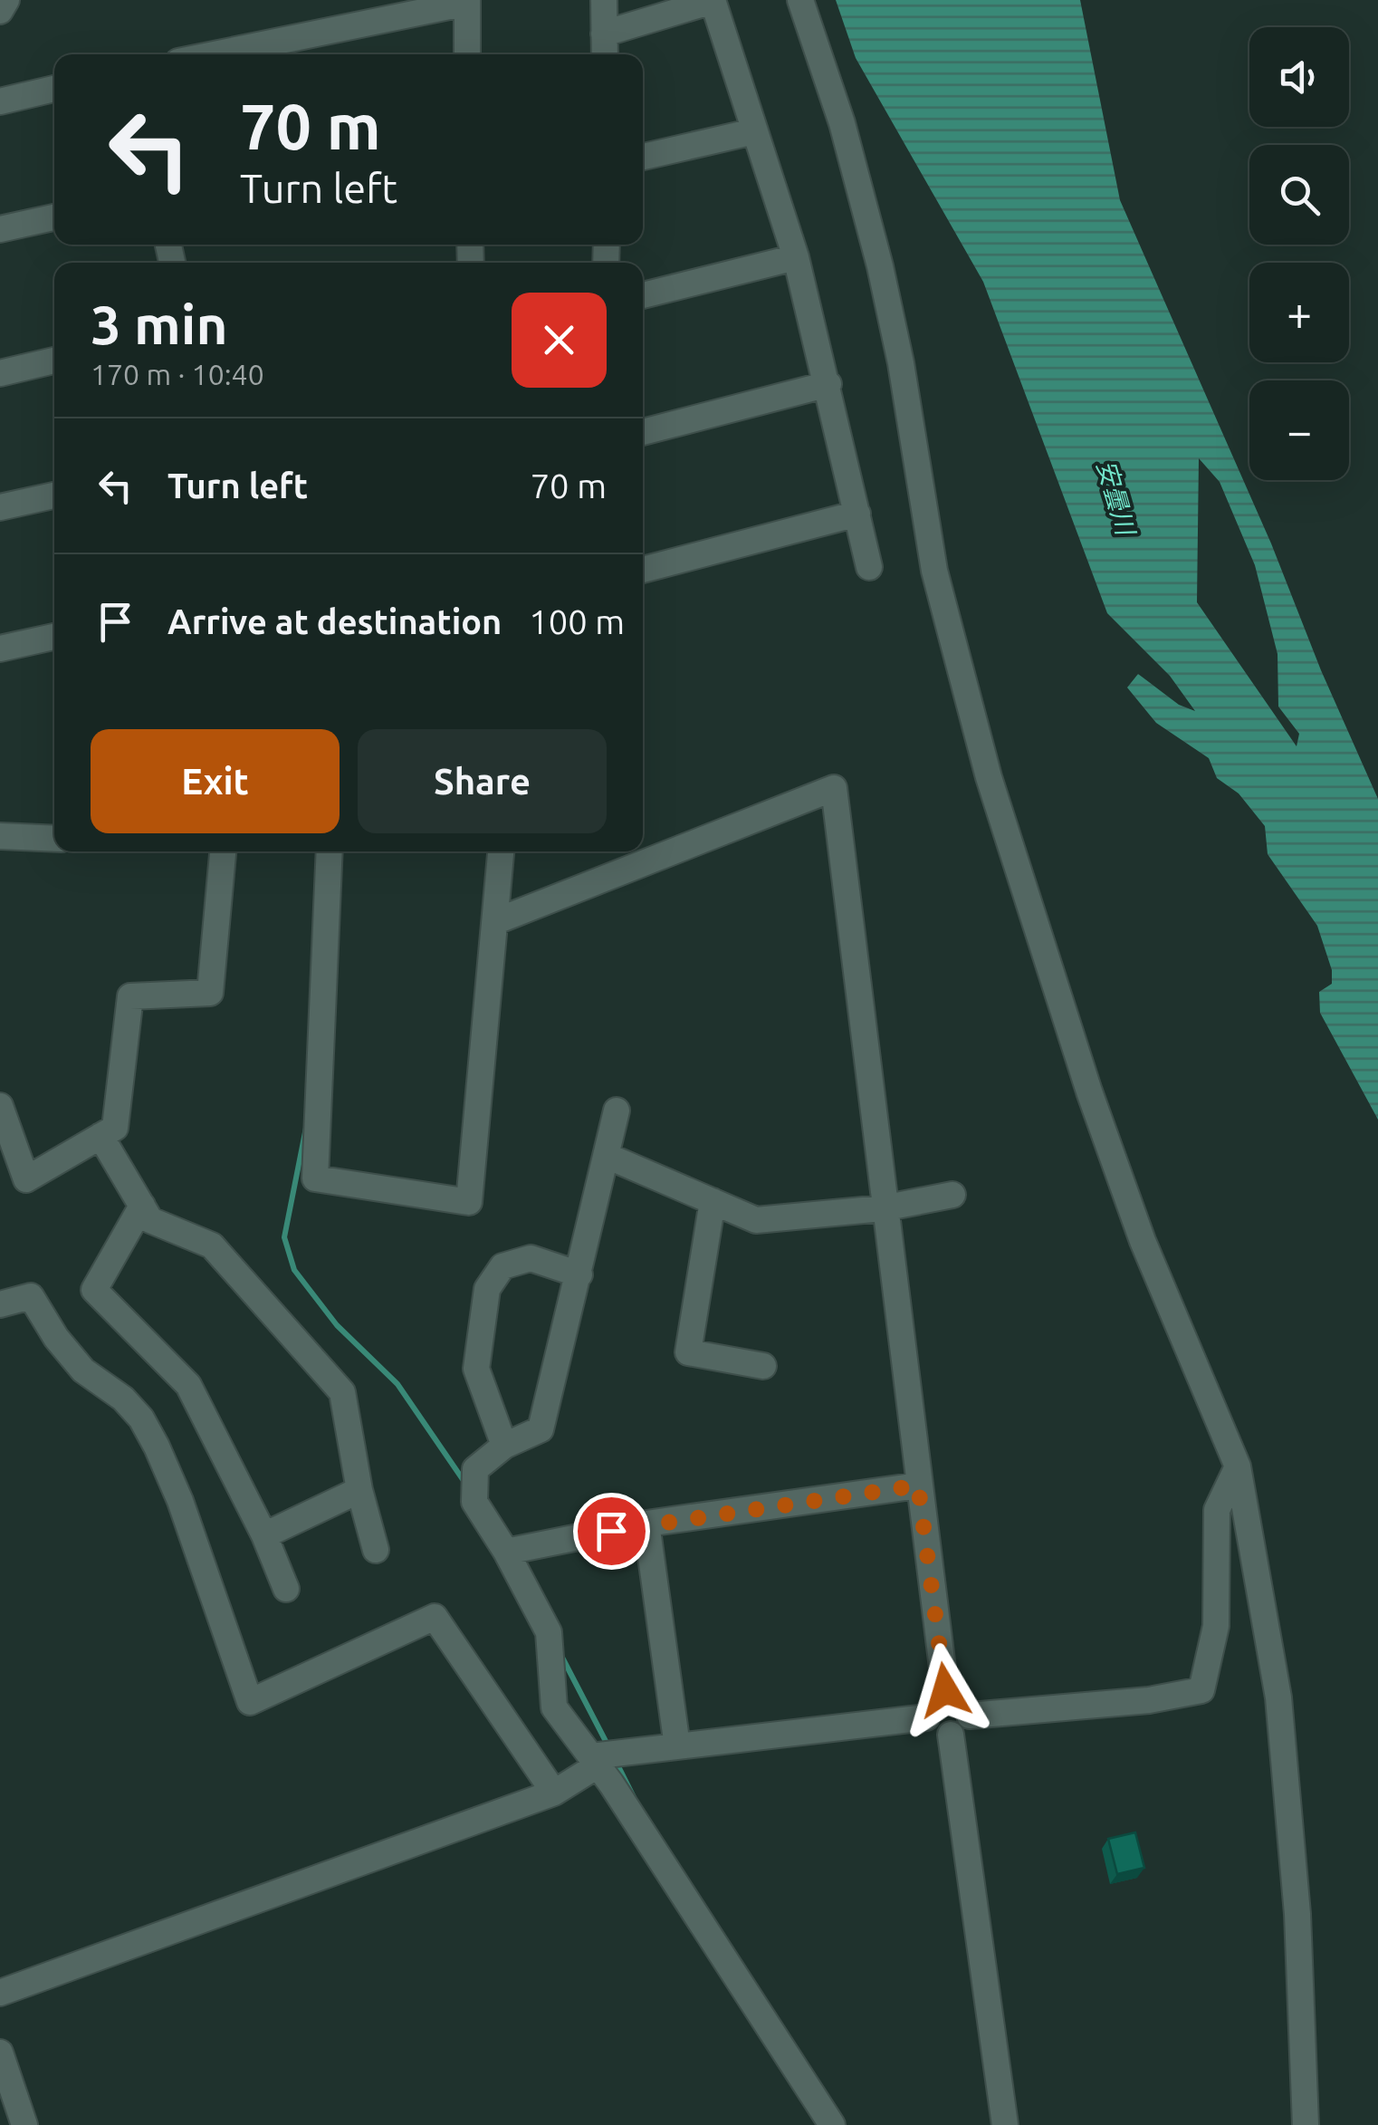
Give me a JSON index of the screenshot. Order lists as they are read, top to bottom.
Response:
{
  "water": ["安曇川"],
  "page": {
    "map_buttons": ["+", "−"],
    "turn": ["70 m", "Turn left"],
    "heading": ["3 min", "170 m · 10:40"],
    "list": [
      {
        "name": "Turn left",
        "value": "70 m"
      },
      {
        "name": "Arrive at destination",
        "value": "100 m"
      }
    ],
    "buttons": ["Exit", "Share"]
  }
}
